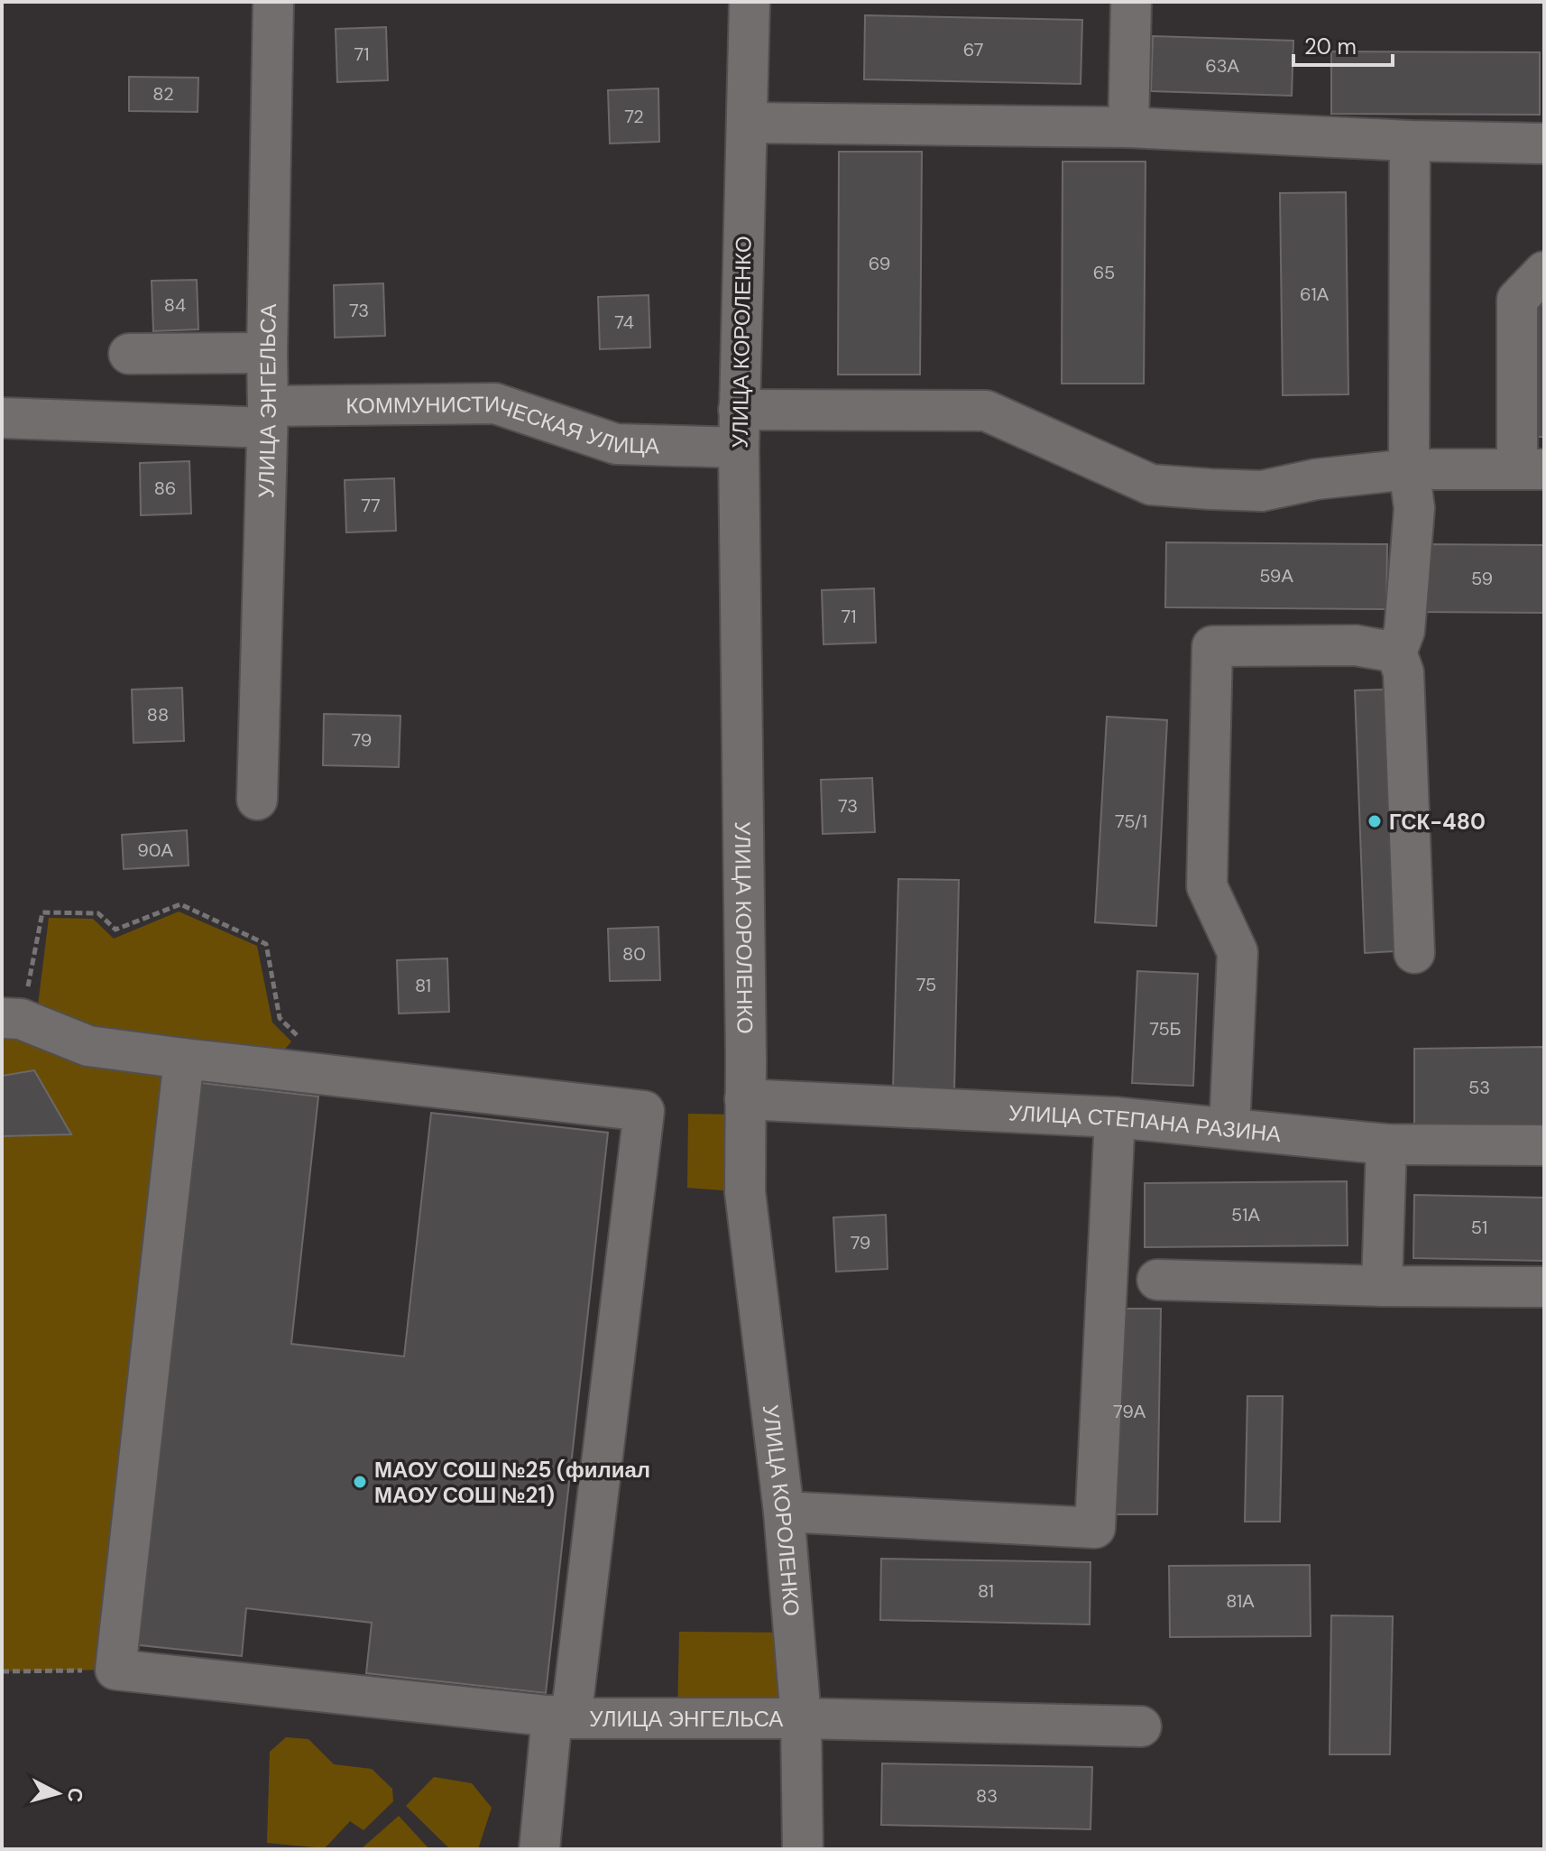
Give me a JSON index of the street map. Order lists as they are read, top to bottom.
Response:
{
  "streets": {
    "street": [
      "УЛИЦА КОРОЛЕНКО",
      "УЛИЦА ЭНГЕЛЬСА",
      "КОММУНИСТИЧЕСКАЯ УЛИЦА",
      "УЛИЦА СТЕПАНА РАЗИНА"
    ]
  },
  "crossings": [
    ["УЛИЦА КОРОЛЕНКО", "УЛИЦА ЭНГЕЛЬСА"],
    ["УЛИЦА КОРОЛЕНКО", "КОММУНИСТИЧЕСКАЯ УЛИЦА"],
    ["УЛИЦА КОРОЛЕНКО", "УЛИЦА СТЕПАНА РАЗИНА"],
    ["УЛИЦА ЭНГЕЛЬСА", "КОММУНИСТИЧЕСКАЯ УЛИЦА"]
  ],
  "places": ["ГСК-480", "МАОУ СОШ №25 (филиал МАОУ СОШ №21)"],
  "house_numbers": [
    "67",
    "71",
    "63А",
    "82",
    "72",
    "69",
    "65",
    "61А",
    "84",
    "73",
    "74",
    "86",
    "77",
    "59А",
    "59",
    "71",
    "88",
    "79",
    "73",
    "75/1",
    "90А",
    "80",
    "75",
    "81",
    "75Б",
    "53",
    "51А",
    "51",
    "79",
    "79А",
    "81",
    "81А",
    "83"
  ],
  "scale_bar": "20 m",
  "north": "right"
}
